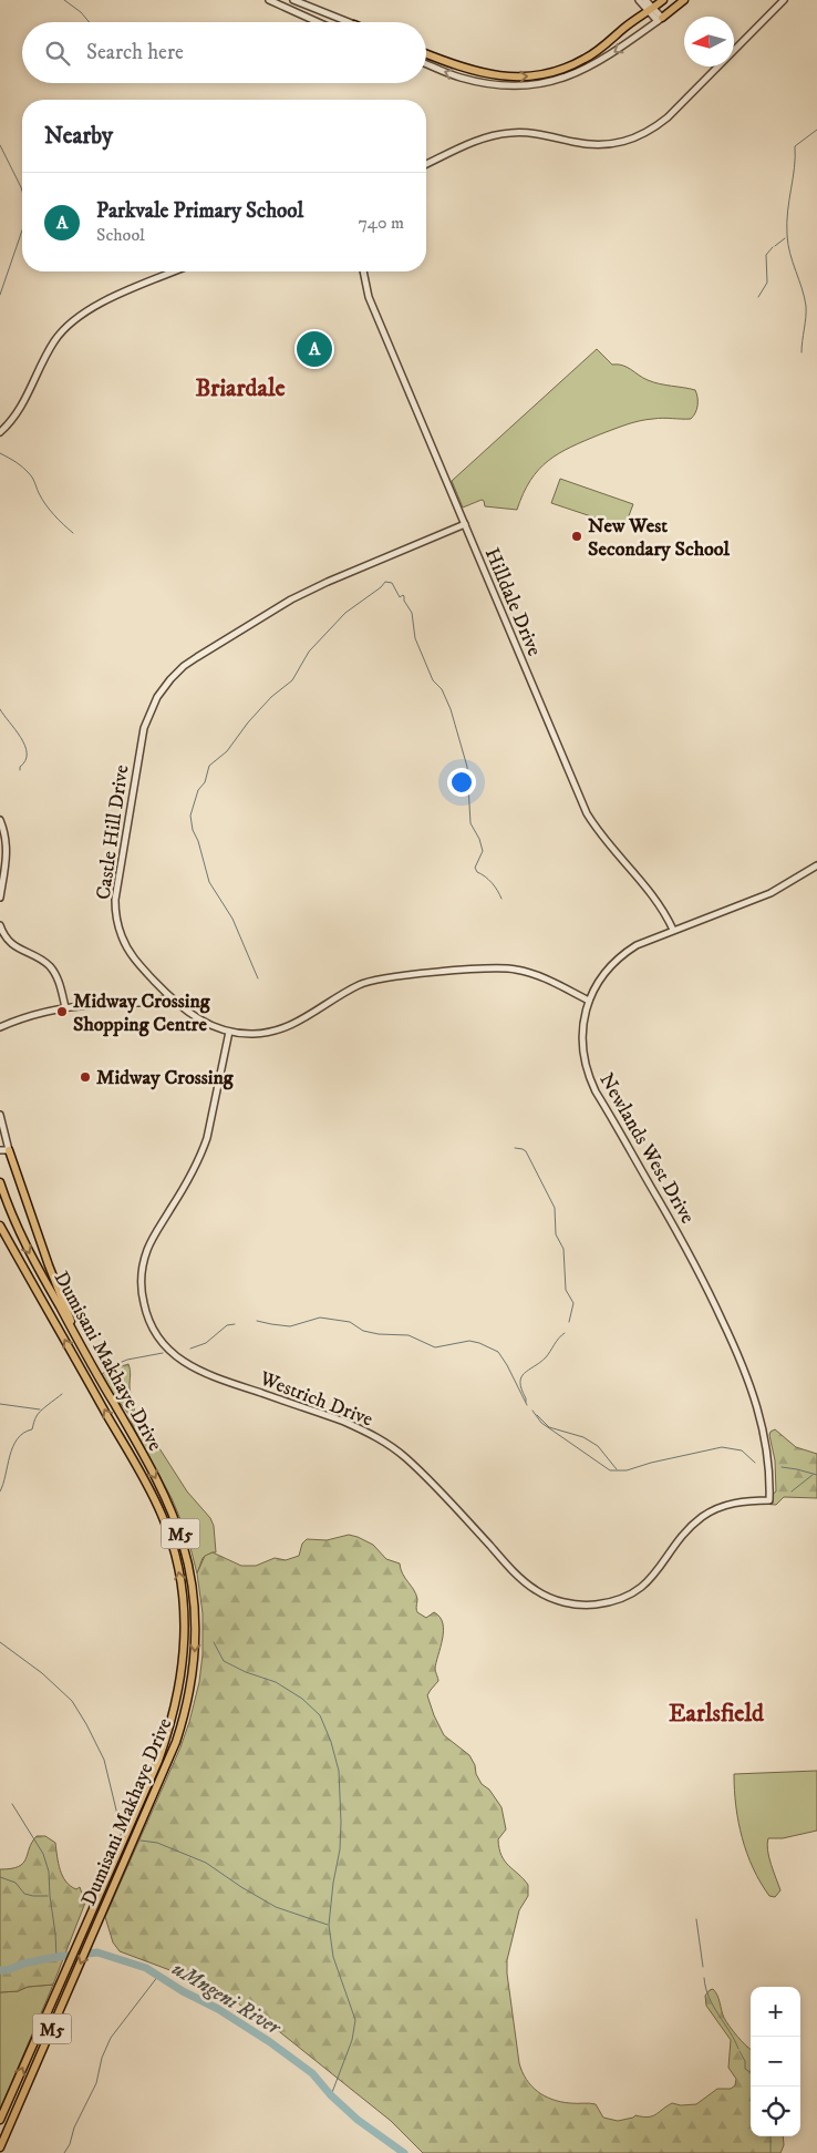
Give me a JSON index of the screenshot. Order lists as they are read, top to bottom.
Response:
{
  "streets": {
    "main road": ["Dumisani Makhaye Drive", "M5"],
    "street": [
      "Hilldale Drive",
      "Castle Hill Drive",
      "Newlands West Drive",
      "Westrich Drive"
    ]
  },
  "crossings": [
    ["Hilldale Drive", "Castle Hill Drive"],
    ["Hilldale Drive", "Newlands West Drive"],
    ["Castle Hill Drive", "Newlands West Drive"],
    ["Castle Hill Drive", "Westrich Drive"],
    ["Newlands West Drive", "Westrich Drive"]
  ],
  "districts": ["Briardale", "Earlsfield"],
  "water": ["uMngeni River"],
  "places": ["New West Secondary School", "Midway Crossing Shopping Centre", "Midway Crossing"],
  "north": "left",
  "page": {
    "search": "Search here",
    "heading": "Nearby",
    "list": [
      {
        "mark": "A",
        "name": "Parkvale Primary School",
        "note": "School",
        "value": "740 m"
      }
    ],
    "pins": "A",
    "map_buttons": ["+", "−"]
  }
}
